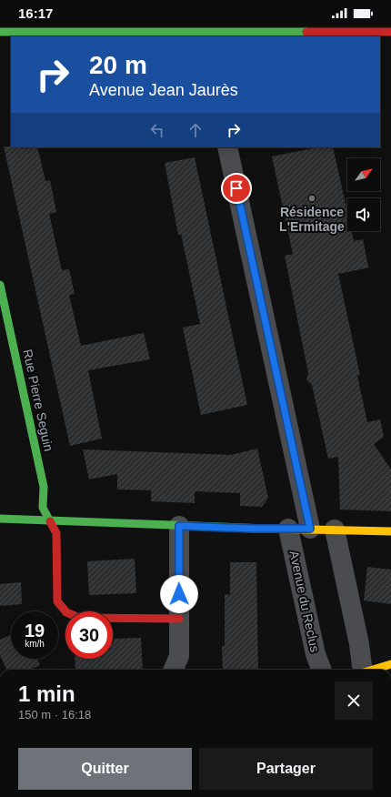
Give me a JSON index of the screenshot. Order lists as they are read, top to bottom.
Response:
{
  "streets": {
    "street": ["Rue Pierre Seguin", "Avenue du Reclus"]
  },
  "places": ["Résidence L'Ermitage"],
  "north": "top right",
  "page": {
    "status": "16:17",
    "turn": ["20 m", "Avenue Jean Jaurès"],
    "speed": "19 km/h",
    "limit": "30",
    "heading": ["1 min", "150 m · 16:18"],
    "buttons": ["Quitter", "Partager"]
  }
}
